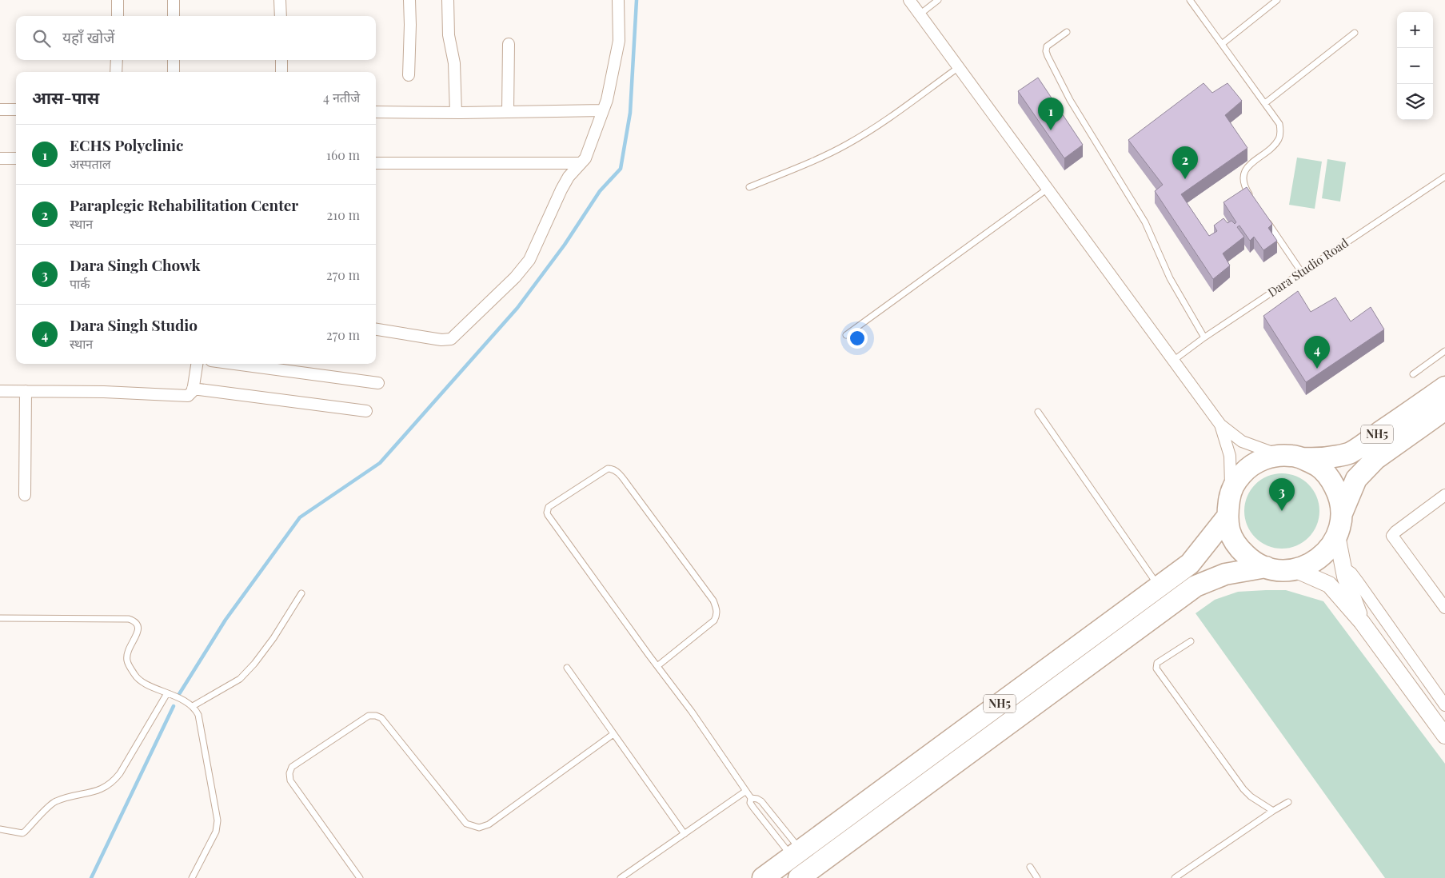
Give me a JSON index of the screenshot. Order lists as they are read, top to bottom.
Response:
{
  "streets": {
    "highway": ["NH5"],
    "lane": ["Dara Studio Road"]
  },
  "page": {
    "map_buttons": ["+", "−"],
    "search": "यहाँ खोजें",
    "heading": ["आस-पास", "4 नतीजे"],
    "pins": [
      "1",
      "2",
      "4",
      "3"
    ],
    "list": [
      {
        "mark": "1",
        "name": "ECHS Polyclinic",
        "note": "अस्पताल",
        "value": "160 m"
      },
      {
        "mark": "2",
        "name": "Paraplegic Rehabilitation Center",
        "note": "स्थान",
        "value": "210 m"
      },
      {
        "mark": "3",
        "name": "Dara Singh Chowk",
        "note": "पार्क",
        "value": "270 m"
      },
      {
        "mark": "4",
        "name": "Dara Singh Studio",
        "note": "स्थान",
        "value": "270 m"
      }
    ]
  }
}
